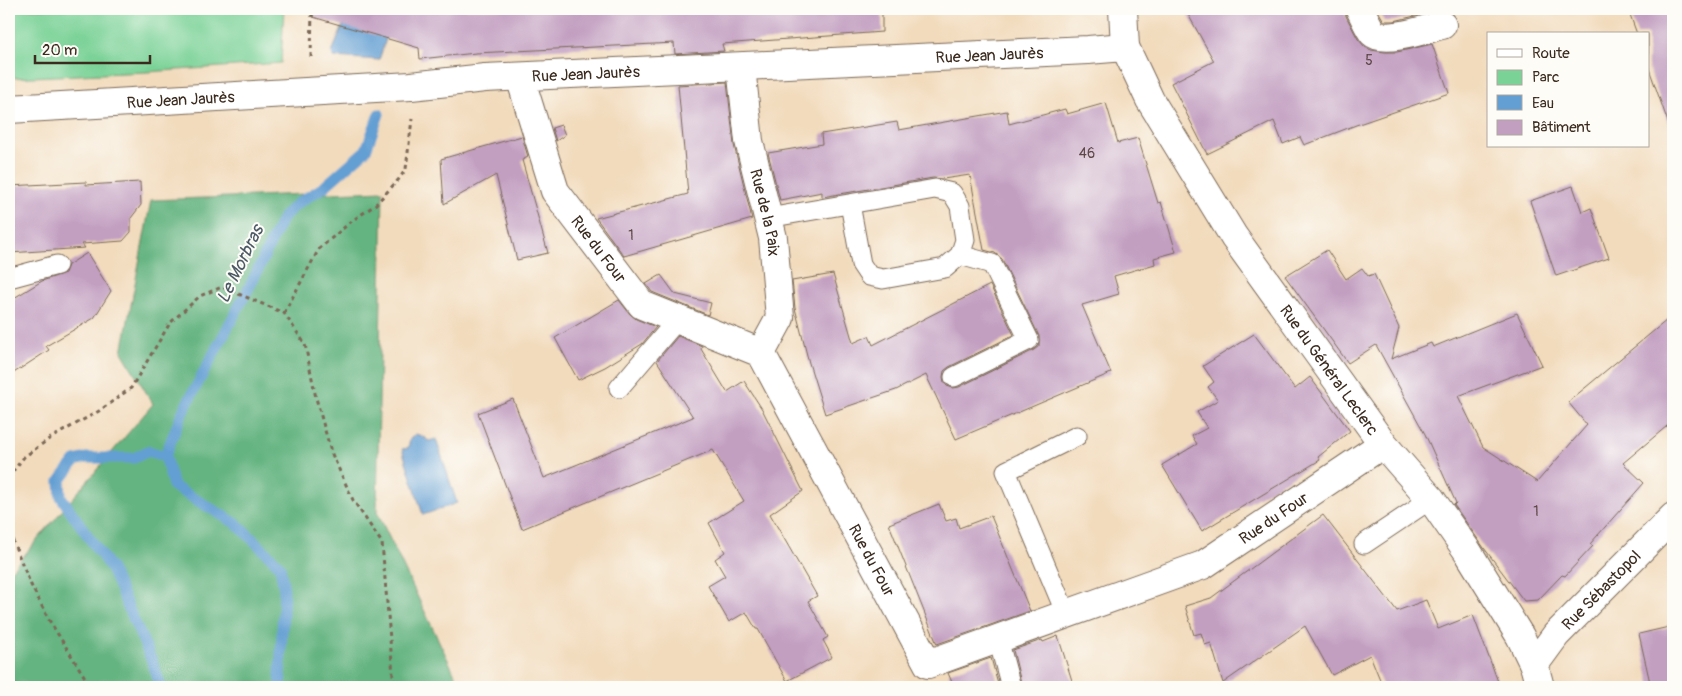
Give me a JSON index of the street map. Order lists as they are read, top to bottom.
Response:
{
  "streets": {
    "main road": [
      "Rue Jean Jaurès",
      "Rue de la Paix",
      "Rue du Four",
      "Rue du Général Leclerc",
      "Rue Sébastopol"
    ]
  },
  "crossings": [
    ["Rue Jean Jaurès", "Rue de la Paix"],
    ["Rue Jean Jaurès", "Rue du Four"],
    ["Rue Jean Jaurès", "Rue du Général Leclerc"],
    ["Rue de la Paix", "Rue du Four"],
    ["Rue du Four", "Rue du Général Leclerc"],
    ["Rue du Général Leclerc", "Rue Sébastopol"]
  ],
  "water": ["Le Morbras"],
  "house_numbers": [
    "5",
    "46",
    "1",
    "1"
  ],
  "legend": [
    "Route",
    "Parc",
    "Eau",
    "Bâtiment"
  ],
  "scale_bar": "20 m"
}
